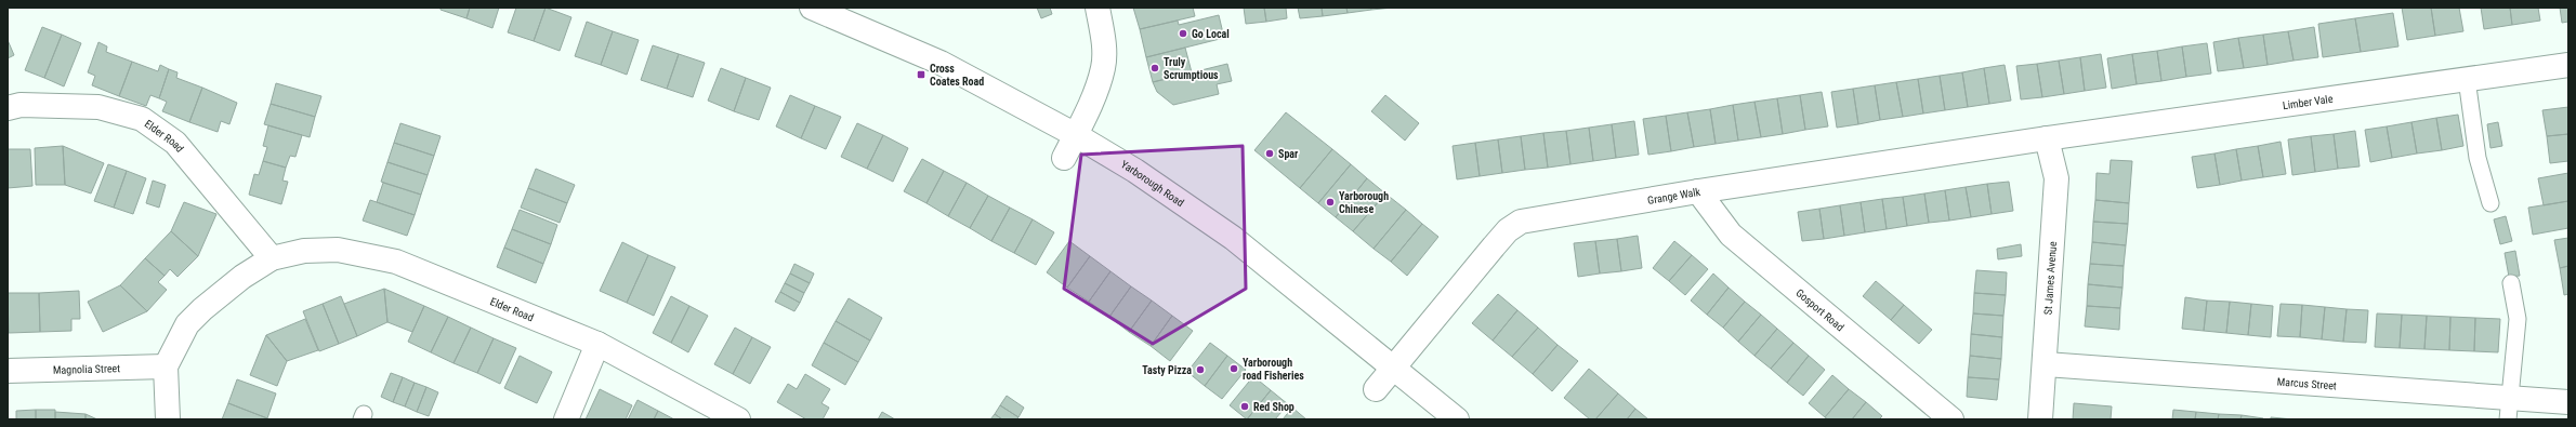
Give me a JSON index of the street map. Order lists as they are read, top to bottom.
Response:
{
  "streets": {
    "street": [
      "Limber Vale",
      "Elder Road",
      "Yarborough Road",
      "Grange Walk",
      "St James Avenue",
      "Gosport Road",
      "Magnolia Street",
      "Marcus Street"
    ]
  },
  "crossings": [
    ["Limber Vale", "Grange Walk"],
    ["Limber Vale", "St James Avenue"],
    ["Elder Road", "Magnolia Street"],
    ["Yarborough Road", "Grange Walk"],
    ["Grange Walk", "St James Avenue"],
    ["Grange Walk", "Gosport Road"],
    ["St James Avenue", "Marcus Street"]
  ],
  "places": {
    "other": [
      "Go Local",
      "Truly Scrumptious",
      "Spar",
      "Yarborough Chinese",
      "Yarborough road Fisheries",
      "Tasty Pizza",
      "Red Shop"
    ],
    "transit": ["Cross Coates Road"]
  }
}
